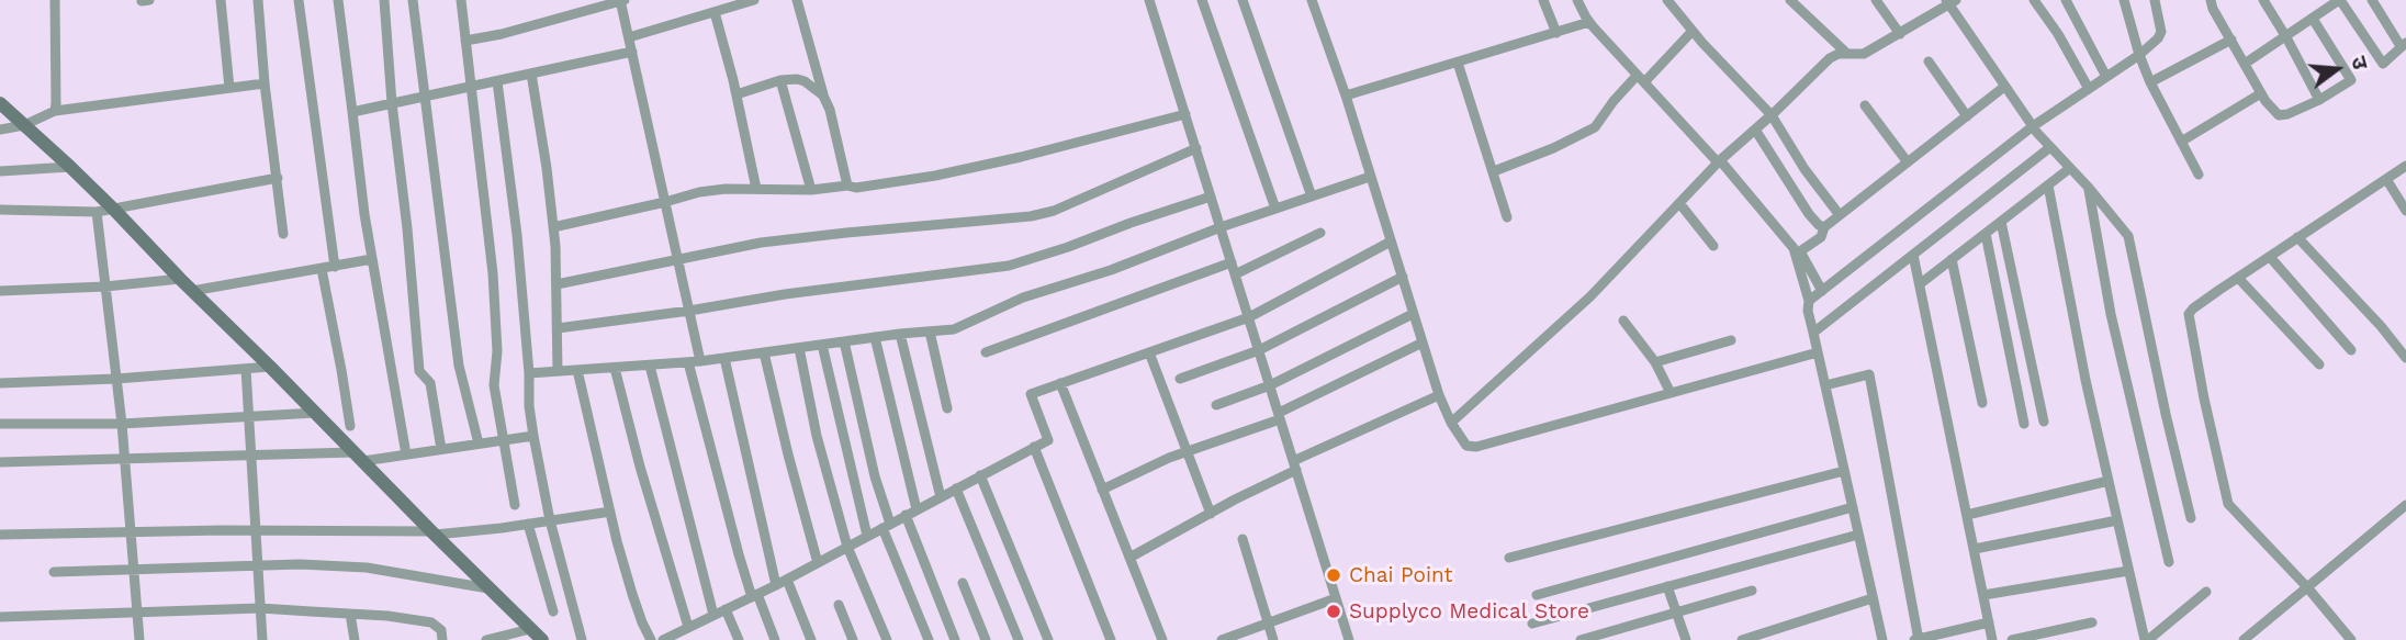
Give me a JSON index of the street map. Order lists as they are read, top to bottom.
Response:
{
  "places": ["Chai Point", "Supplyco Medical Store"],
  "north": "right"
}
